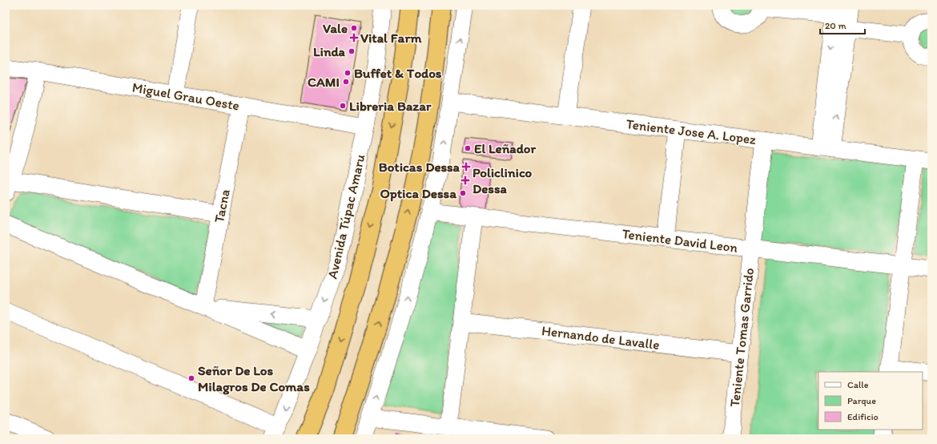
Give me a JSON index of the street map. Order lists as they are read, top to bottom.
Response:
{
  "streets": {
    "highway": ["Avenida Túpac Amaru"],
    "street": [
      "Miguel Grau Oeste",
      "Teniente Jose A. Lopez",
      "Tacna",
      "Teniente David Leon",
      "Hernando de Lavalle",
      "Teniente Tomas Garrido"
    ]
  },
  "crossings": [
    ["Miguel Grau Oeste", "Tacna"],
    ["Miguel Grau Oeste", "Avenida Túpac Amaru"],
    ["Teniente Jose A. Lopez", "Teniente Tomas Garrido"],
    ["Teniente David Leon", "Teniente Tomas Garrido"],
    ["Hernando de Lavalle", "Teniente Tomas Garrido"]
  ],
  "places": {
    "other": [
      "Vale",
      "Linda",
      "Buffet & Todos",
      "CAMI",
      "Libreria Bazar",
      "El Leñador",
      "Optica Dessa",
      "Señor De Los Milagros De Comas"
    ],
    "health": ["Vital Farm", "Boticas Dessa", "Policlinico Dessa"]
  },
  "legend": ["Calle", "Parque", "Edificio"],
  "scale_bar": "20 m"
}
